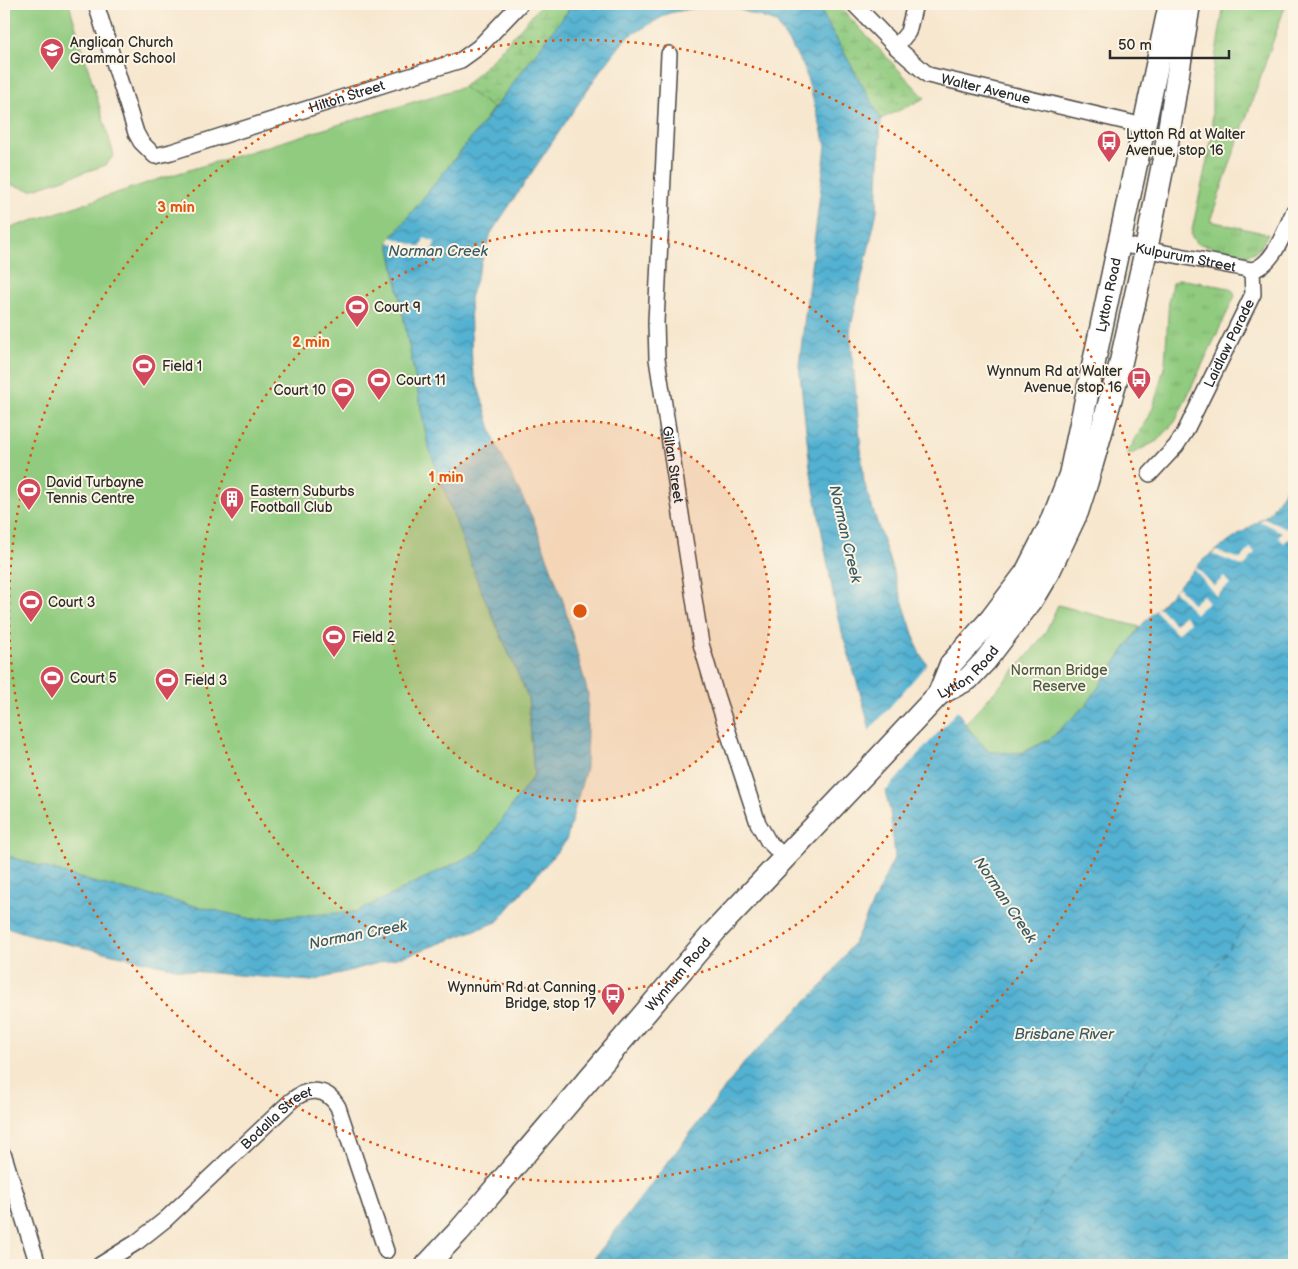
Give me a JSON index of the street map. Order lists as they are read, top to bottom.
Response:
{
  "streets": {
    "main road": ["Lytton Road", "Wynnum Road"],
    "street": [
      "Walter Avenue",
      "Hilton Street",
      "Kulpurum Street",
      "Laidlaw Parade",
      "Gillan Street",
      "Bodalla Street"
    ]
  },
  "crossings": [
    ["Walter Avenue", "Lytton Road"],
    ["Kulpurum Street", "Lytton Road"],
    ["Kulpurum Street", "Laidlaw Parade"],
    ["Lytton Road", "Wynnum Road"],
    ["Gillan Street", "Wynnum Road"]
  ],
  "water": ["Norman Creek", "Brisbane River"],
  "parks": ["Norman Bridge Reserve"],
  "places": {
    "school or university": ["Anglican Church Grammar School"],
    "bus stop": ["Lytton Rd at Walter Avenue, stop 16", "Wynnum Rd at Walter Avenue, stop 16", "Wynnum Rd at Canning Bridge, stop 17"],
    "sports": [
      "Court 9",
      "Field 1",
      "Court 11",
      "Court 10",
      "David Turbayne Tennis Centre",
      "Court 3",
      "Field 2",
      "Court 5",
      "Field 3"
    ],
    "building": ["Eastern Suburbs Football Club"]
  },
  "scale_bar": "50 m",
  "rings": ["3 min", "2 min", "1 min"]
}
